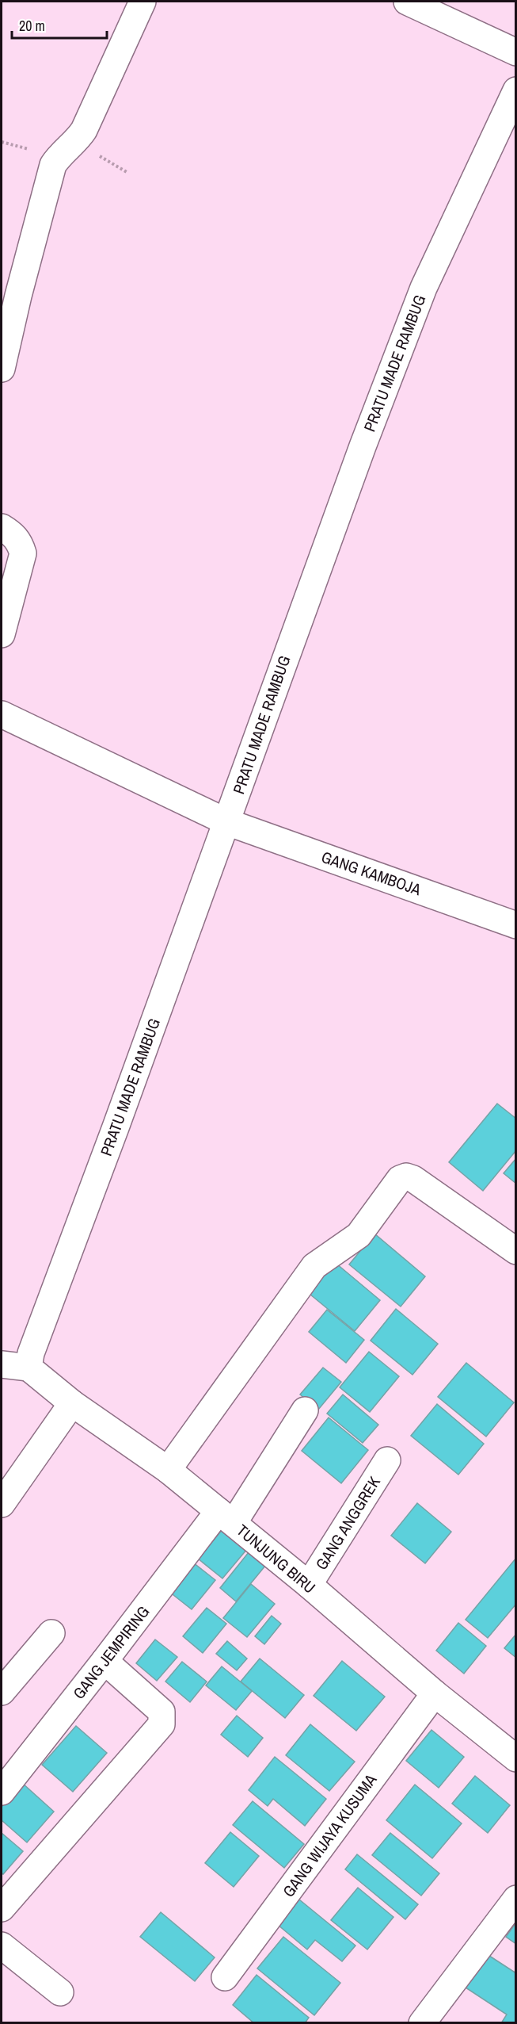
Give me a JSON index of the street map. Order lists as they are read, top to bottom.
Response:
{
  "streets": {
    "street": [
      "PRATU MADE RAMBUG",
      "GANG KAMBOJA",
      "GANG ANGGREK",
      "TUNJUNG BIRU",
      "GANG JEMPIRING",
      "GANG WIJAYA KUSUMA"
    ]
  },
  "crossings": [
    ["PRATU MADE RAMBUG", "GANG KAMBOJA"],
    ["PRATU MADE RAMBUG", "TUNJUNG BIRU"],
    ["GANG ANGGREK", "TUNJUNG BIRU"],
    ["TUNJUNG BIRU", "GANG JEMPIRING"],
    ["TUNJUNG BIRU", "GANG WIJAYA KUSUMA"]
  ],
  "scale_bar": "20 m"
}
